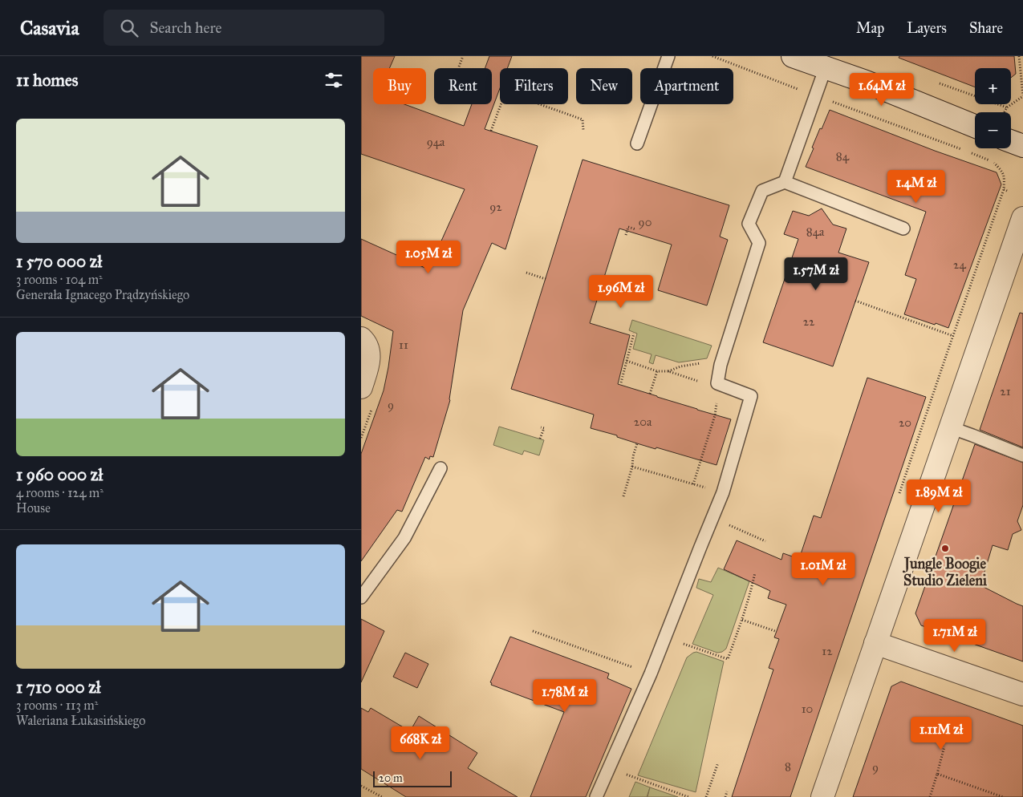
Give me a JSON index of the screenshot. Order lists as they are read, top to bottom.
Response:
{
  "places": ["Jungle Boogie Studio Zieleni"],
  "house_numbers": [
    "94a",
    "84",
    "92",
    "90",
    "84a",
    "24",
    "22",
    "11",
    "21",
    "9",
    "20a",
    "20",
    "12",
    "10",
    "8",
    "9"
  ],
  "scale_bar": "20 m",
  "page": {
    "header": "Casavia",
    "search": "Search here",
    "nav": ["Map", "Layers", "Share"],
    "heading": "11 homes",
    "map_buttons": ["+", "−"],
    "chip": [
      "Buy",
      "Rent",
      "Filters",
      "New",
      "Apartment"
    ],
    "price": [
      "1.64M zł",
      "1.4M zł",
      "1.05M zł",
      "1.57M zł",
      "1.96M zł",
      "1.89M zł",
      "1.01M zł",
      "1.71M zł",
      "1.78M zł",
      "1.11M zł",
      "668K zł"
    ],
    "list": [
      {
        "name": "1 570 000 zł",
        "note": "3 rooms · 104 m² · Generała Ignacego Prądzyńskiego"
      },
      {
        "name": "1 960 000 zł",
        "note": "4 rooms · 124 m² · House"
      },
      {
        "name": "1 710 000 zł",
        "note": "3 rooms · 113 m² · Waleriana Łukasińskiego"
      }
    ],
    "scale": "20 m"
  }
}
